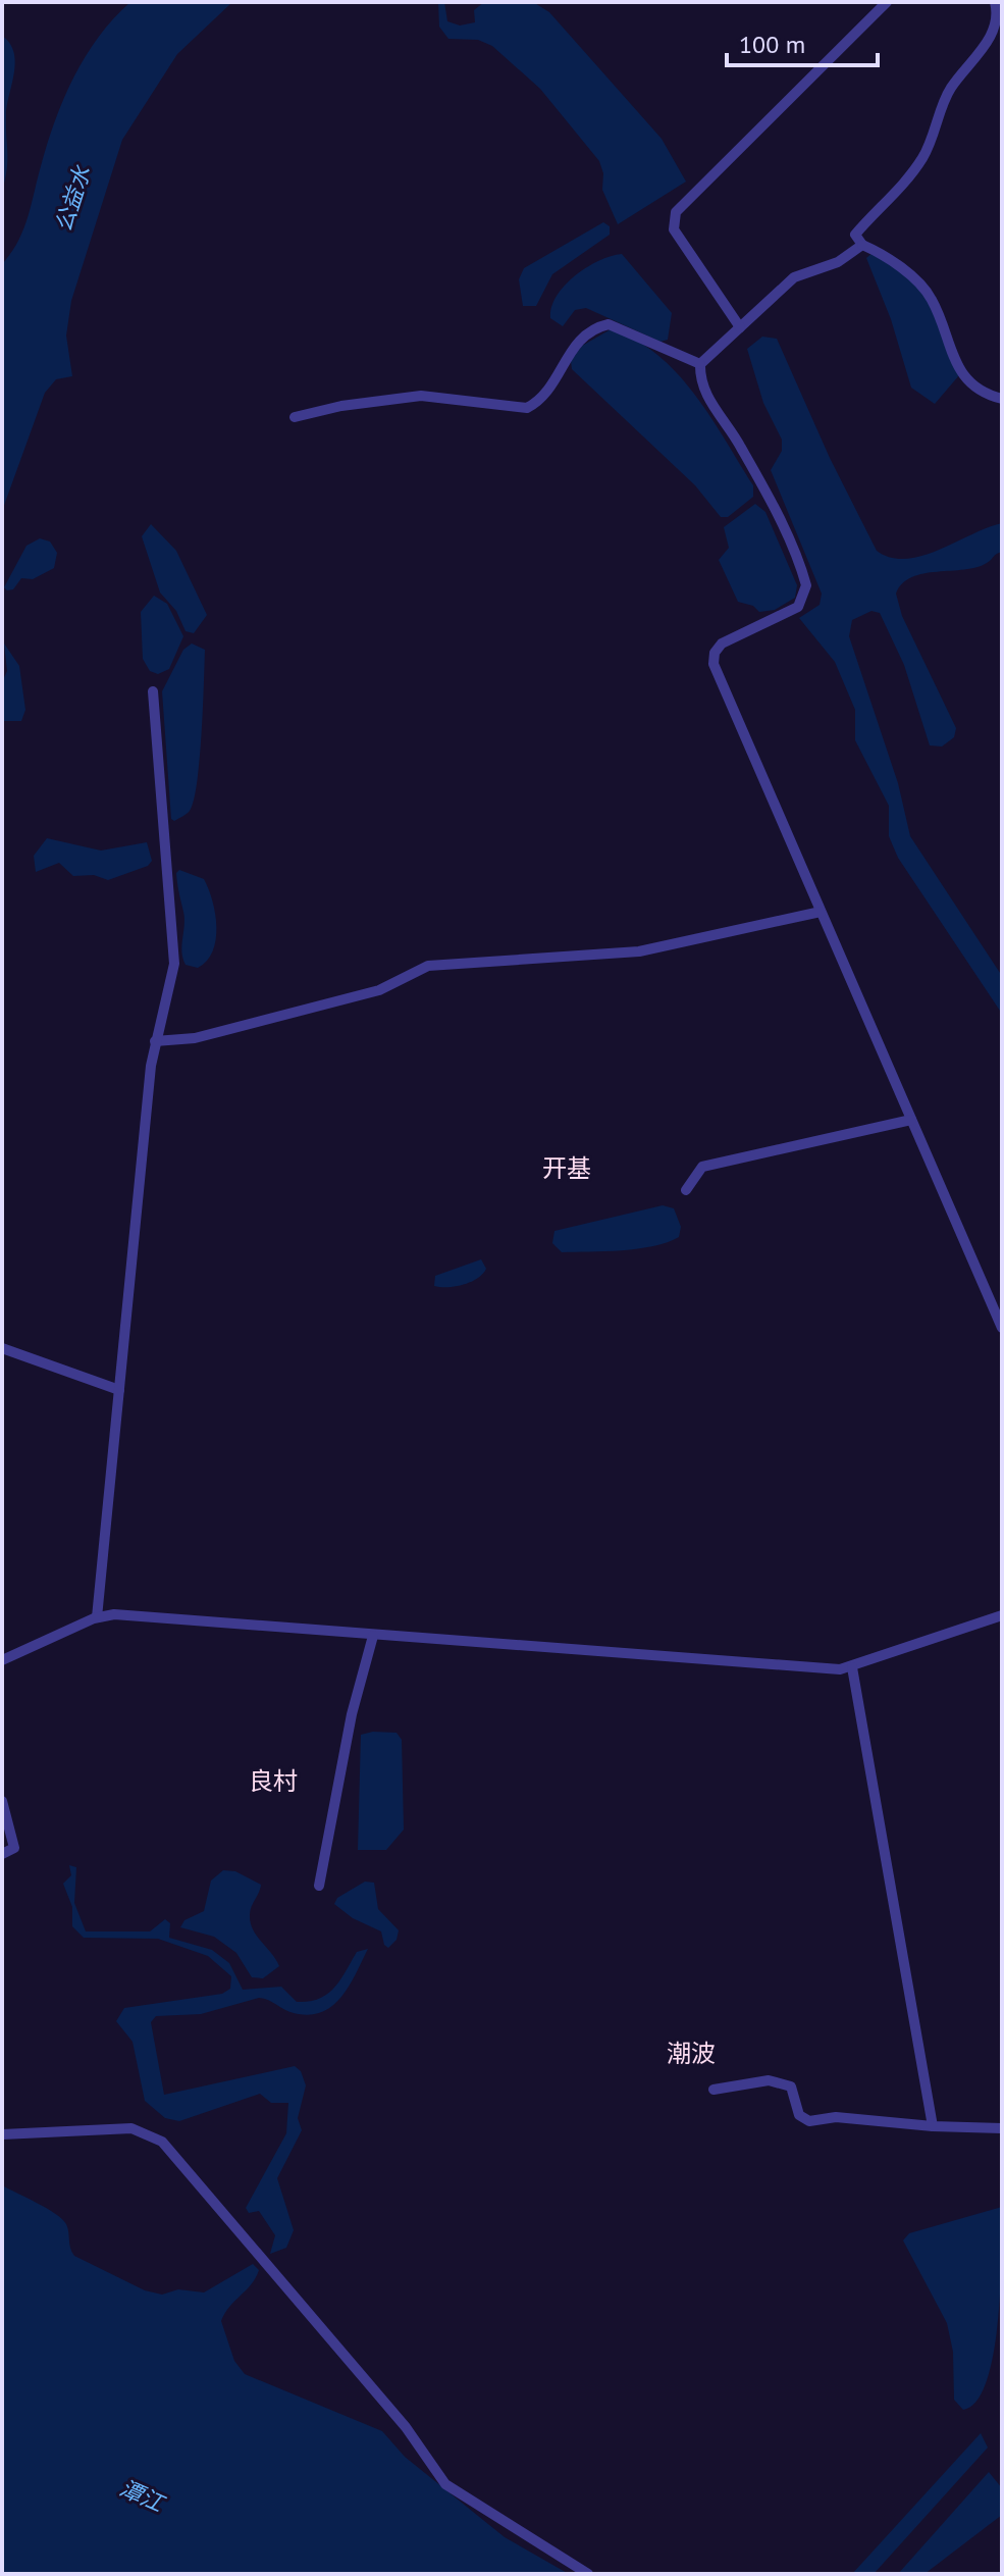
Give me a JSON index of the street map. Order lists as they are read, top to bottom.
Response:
{
  "districts": ["开基", "良村", "潮波"],
  "water": ["公益水", "潭江"],
  "scale_bar": "100 m"
}
